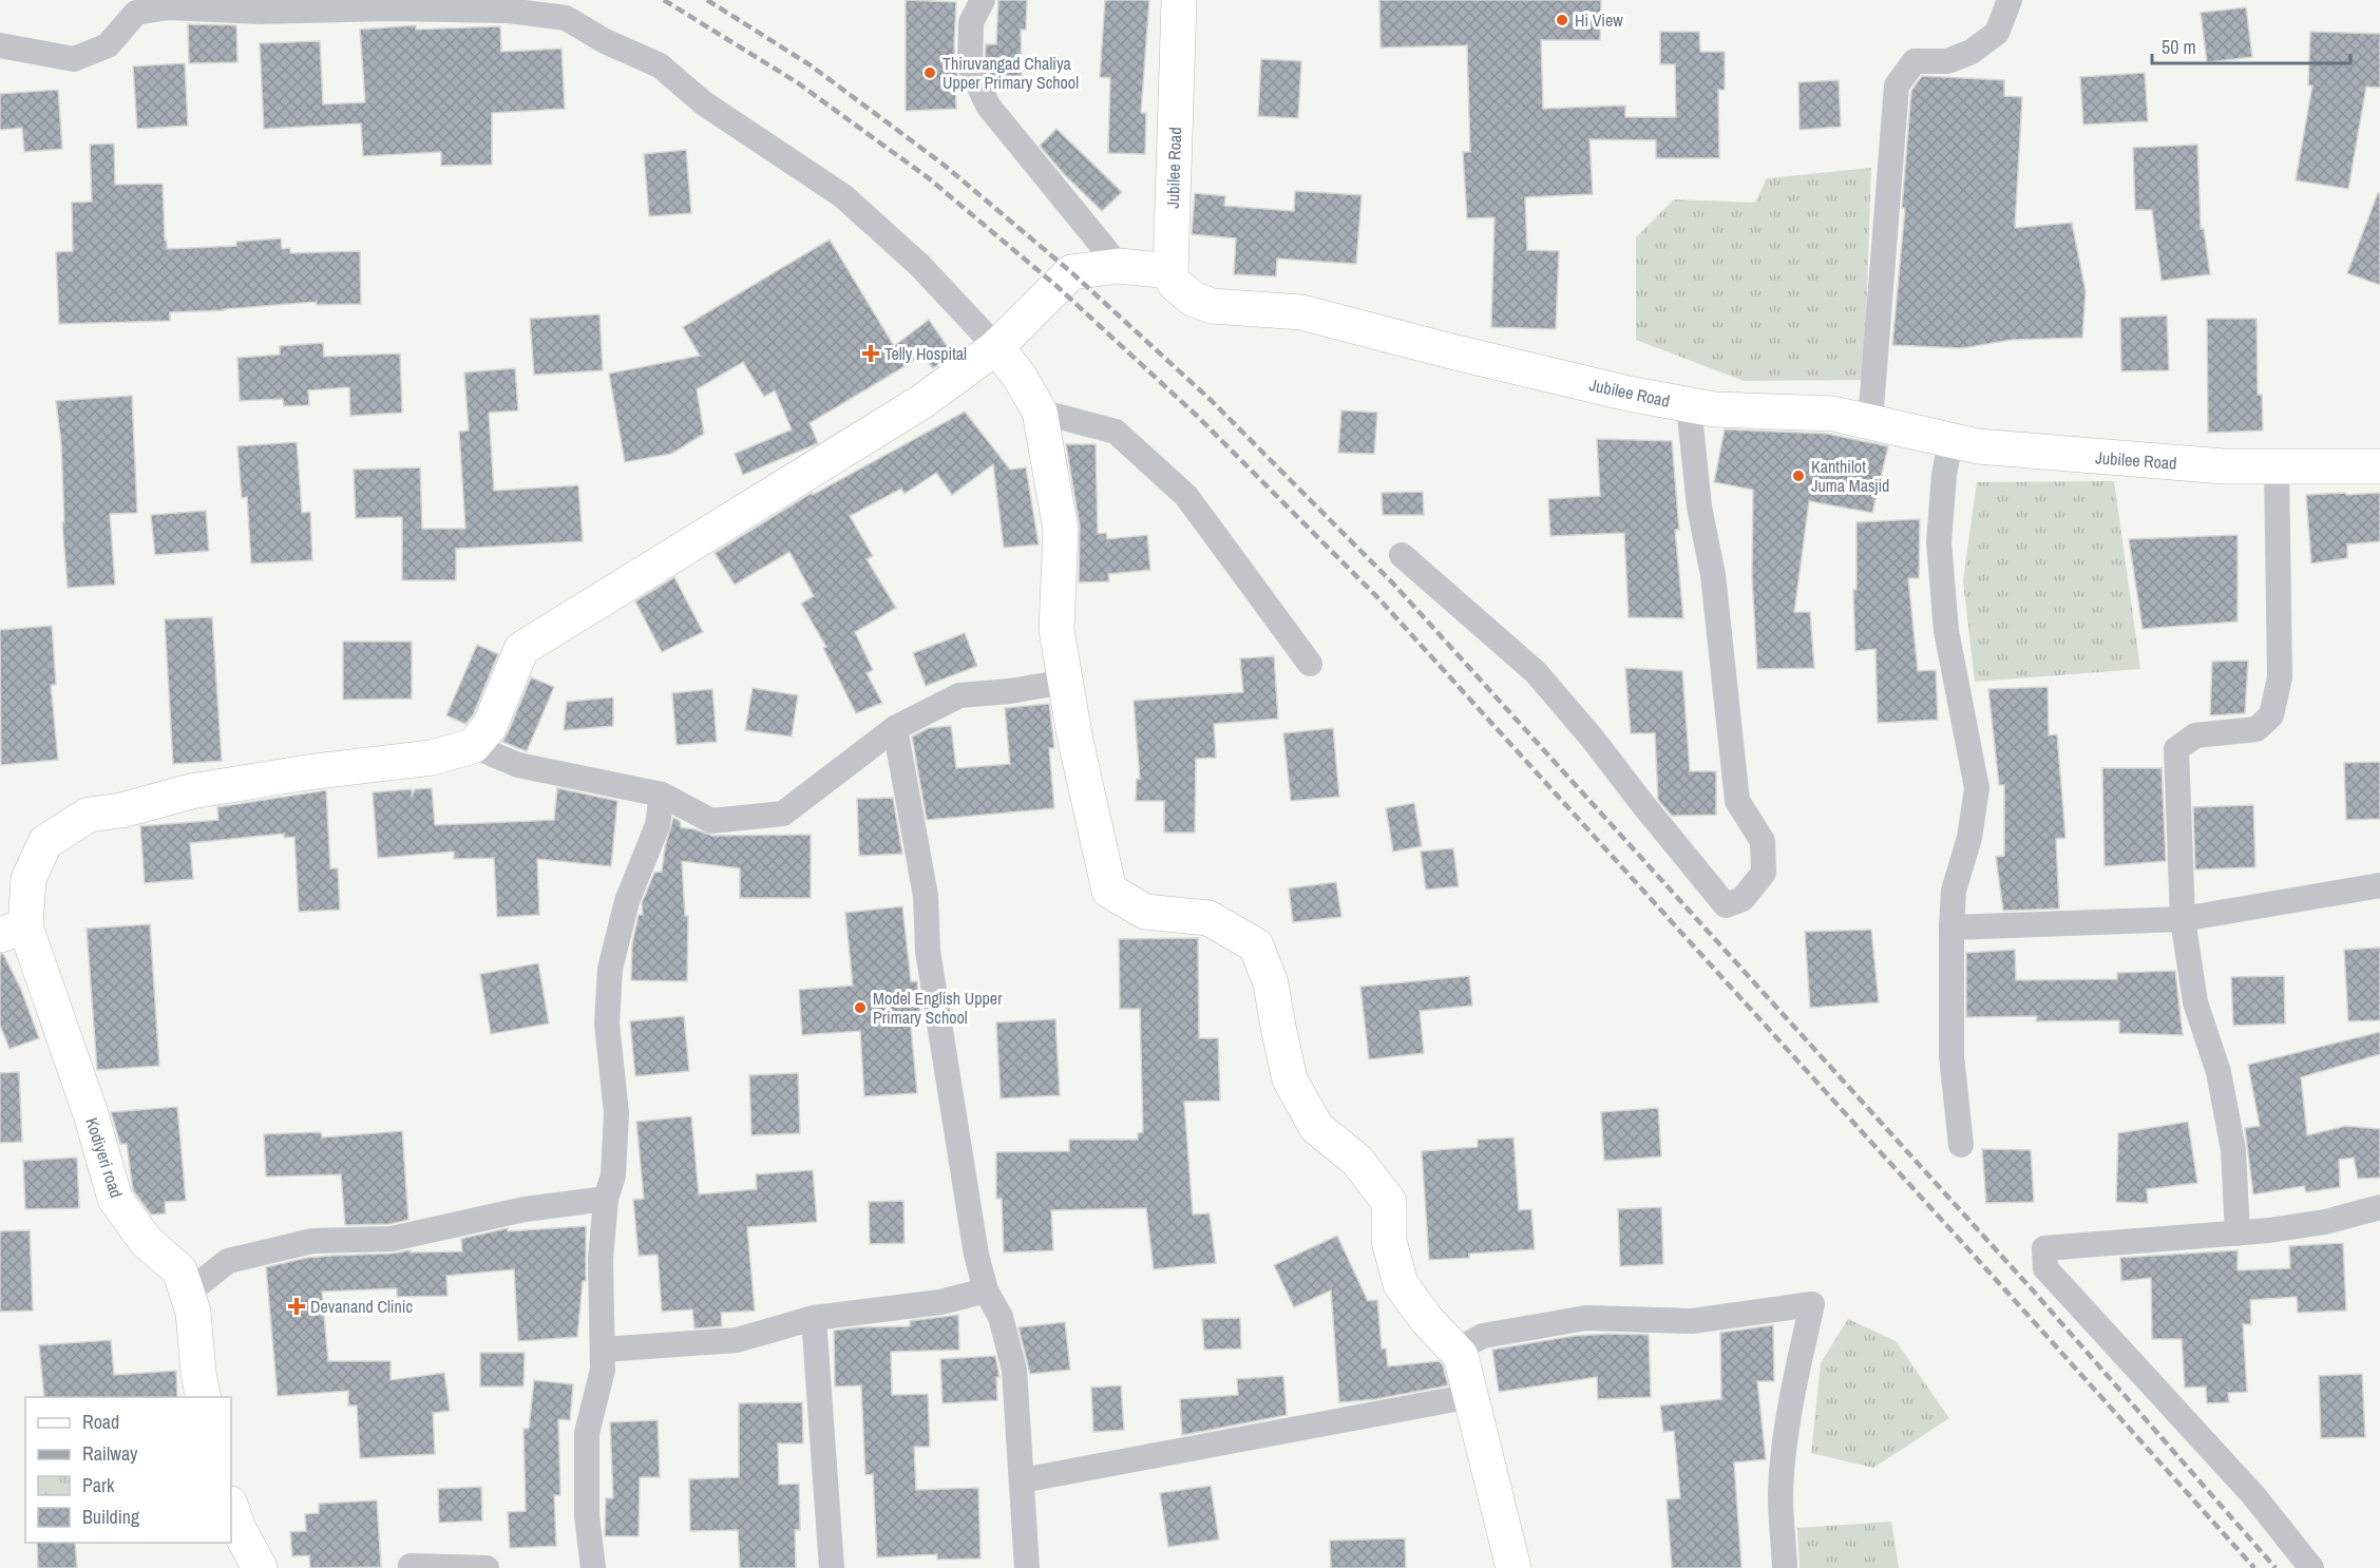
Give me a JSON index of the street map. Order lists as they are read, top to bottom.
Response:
{
  "streets": {
    "street": ["Jubilee Road", "Kodiyeri road"]
  },
  "places": {
    "other": [
      "Hi View",
      "Thiruvangad Chaliya Upper Primary School",
      "Kanthilot Juma Masjid",
      "Model English Upper Primary School"
    ],
    "health": ["Telly Hospital", "Devanand Clinic"]
  },
  "legend": [
    "Road",
    "Railway",
    "Park",
    "Building"
  ],
  "scale_bar": "50 m"
}
